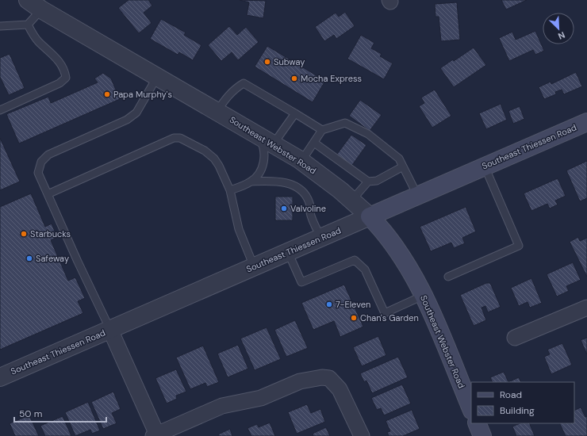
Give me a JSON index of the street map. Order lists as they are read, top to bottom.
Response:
{
  "streets": {
    "main road": ["Southeast Webster Road", "Southeast Thiessen Road"]
  },
  "crossings": [
    ["Southeast Webster Road", "Southeast Thiessen Road"]
  ],
  "places": [
    "Subway",
    "Mocha Express",
    "Papa Murphy's",
    "Valvoline",
    "Starbucks",
    "Safeway",
    "7-Eleven",
    "Chan's Garden"
  ],
  "legend": ["Road", "Building"],
  "scale_bar": "50 m",
  "north": "bottom right"
}
